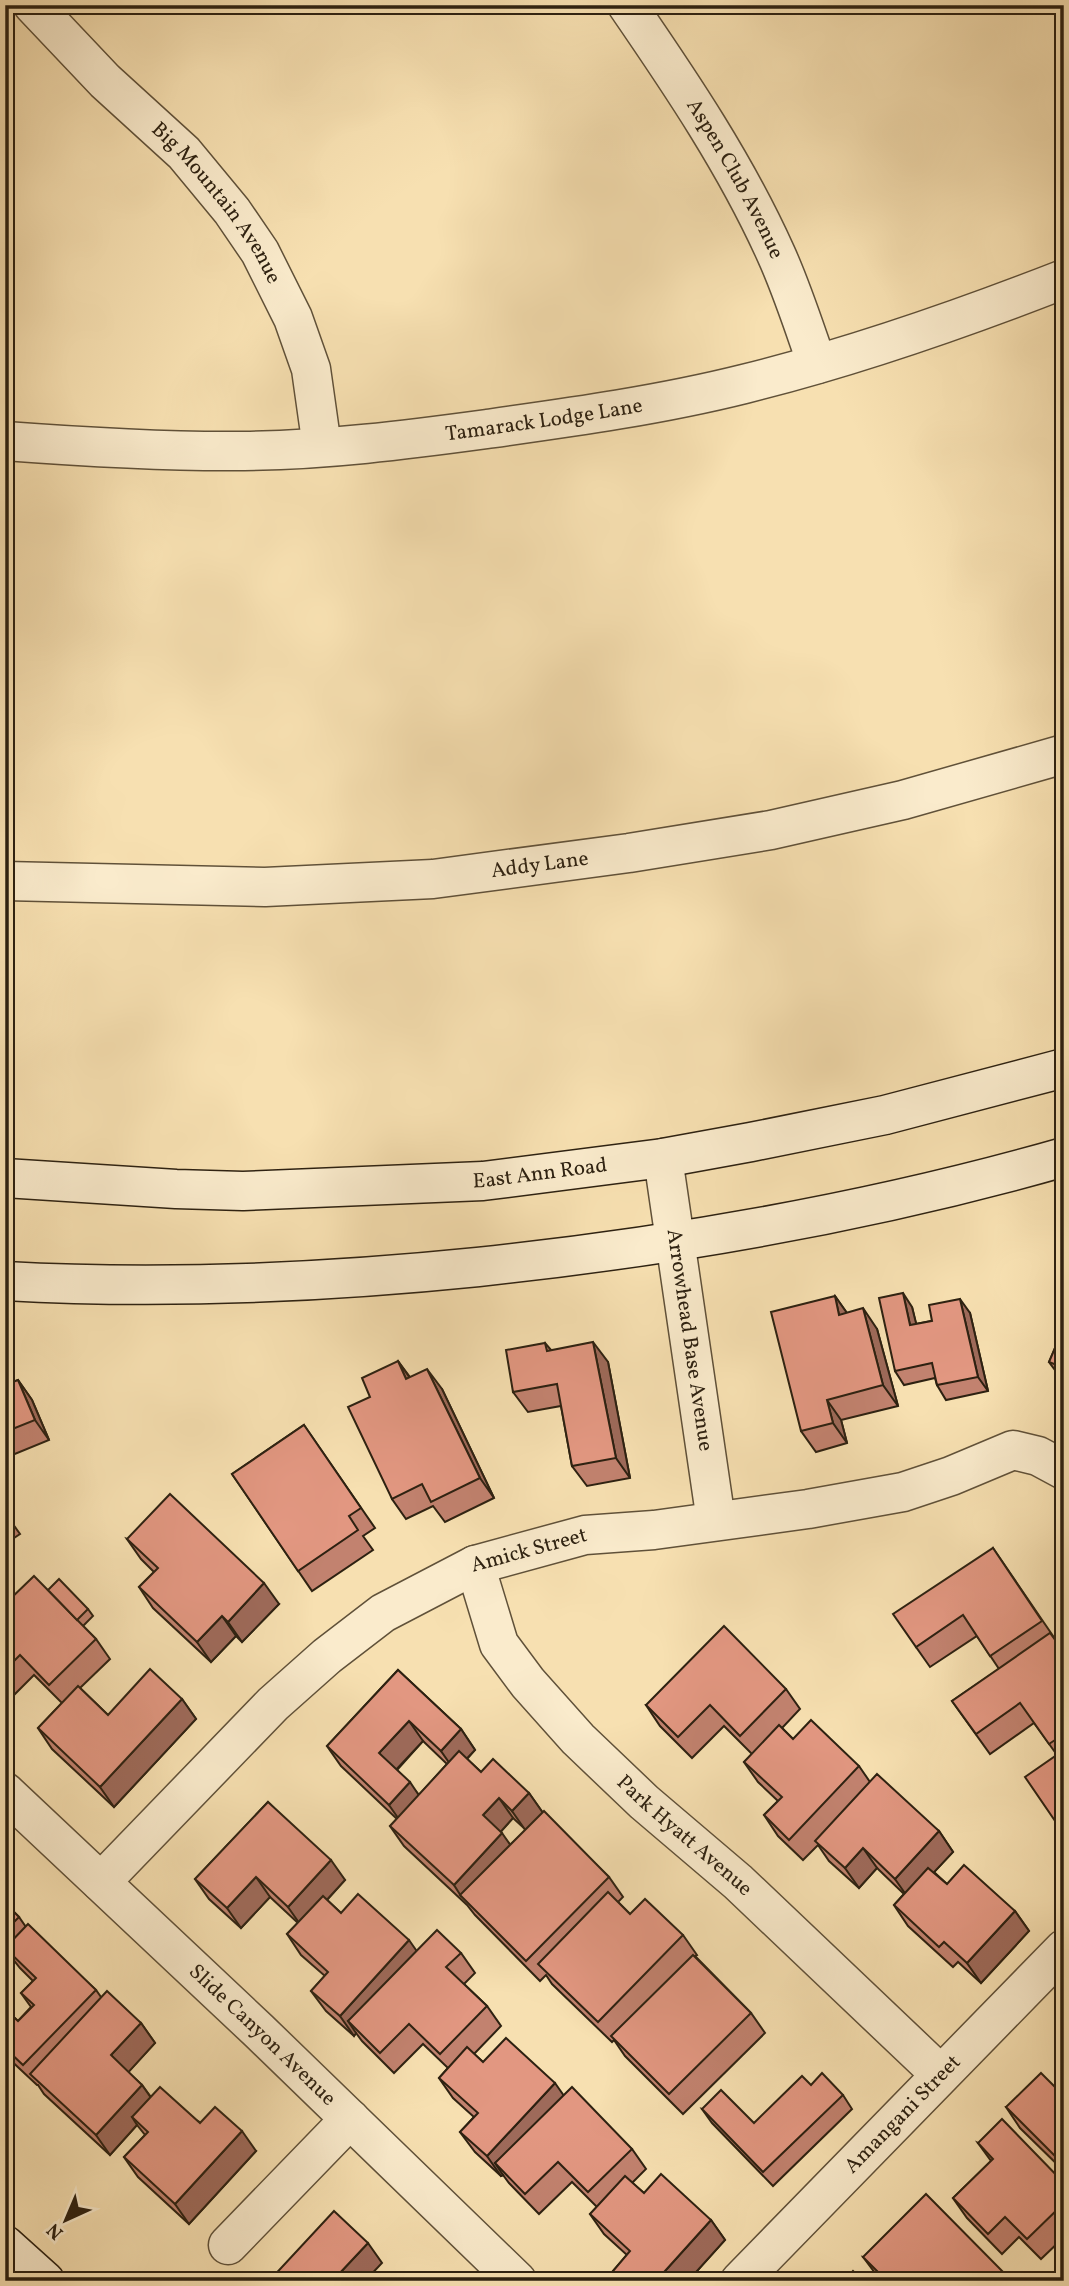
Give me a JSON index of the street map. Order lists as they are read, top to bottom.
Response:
{
  "streets": {
    "street": [
      "Aspen Club Avenue",
      "Big Mountain Avenue",
      "Tamarack Lodge Lane",
      "Addy Lane",
      "East Ann Road",
      "Arrowhead Base Avenue",
      "Amick Street",
      "Park Hyatt Avenue",
      "Slide Canyon Avenue",
      "Amangani Street"
    ]
  },
  "crossings": [
    ["Aspen Club Avenue", "Tamarack Lodge Lane"],
    ["Big Mountain Avenue", "Tamarack Lodge Lane"],
    ["East Ann Road", "Arrowhead Base Avenue"],
    ["Arrowhead Base Avenue", "Amick Street"],
    ["Amick Street", "Park Hyatt Avenue"],
    ["Amick Street", "Slide Canyon Avenue"],
    ["Park Hyatt Avenue", "Amangani Street"]
  ],
  "north": "bottom left"
}
